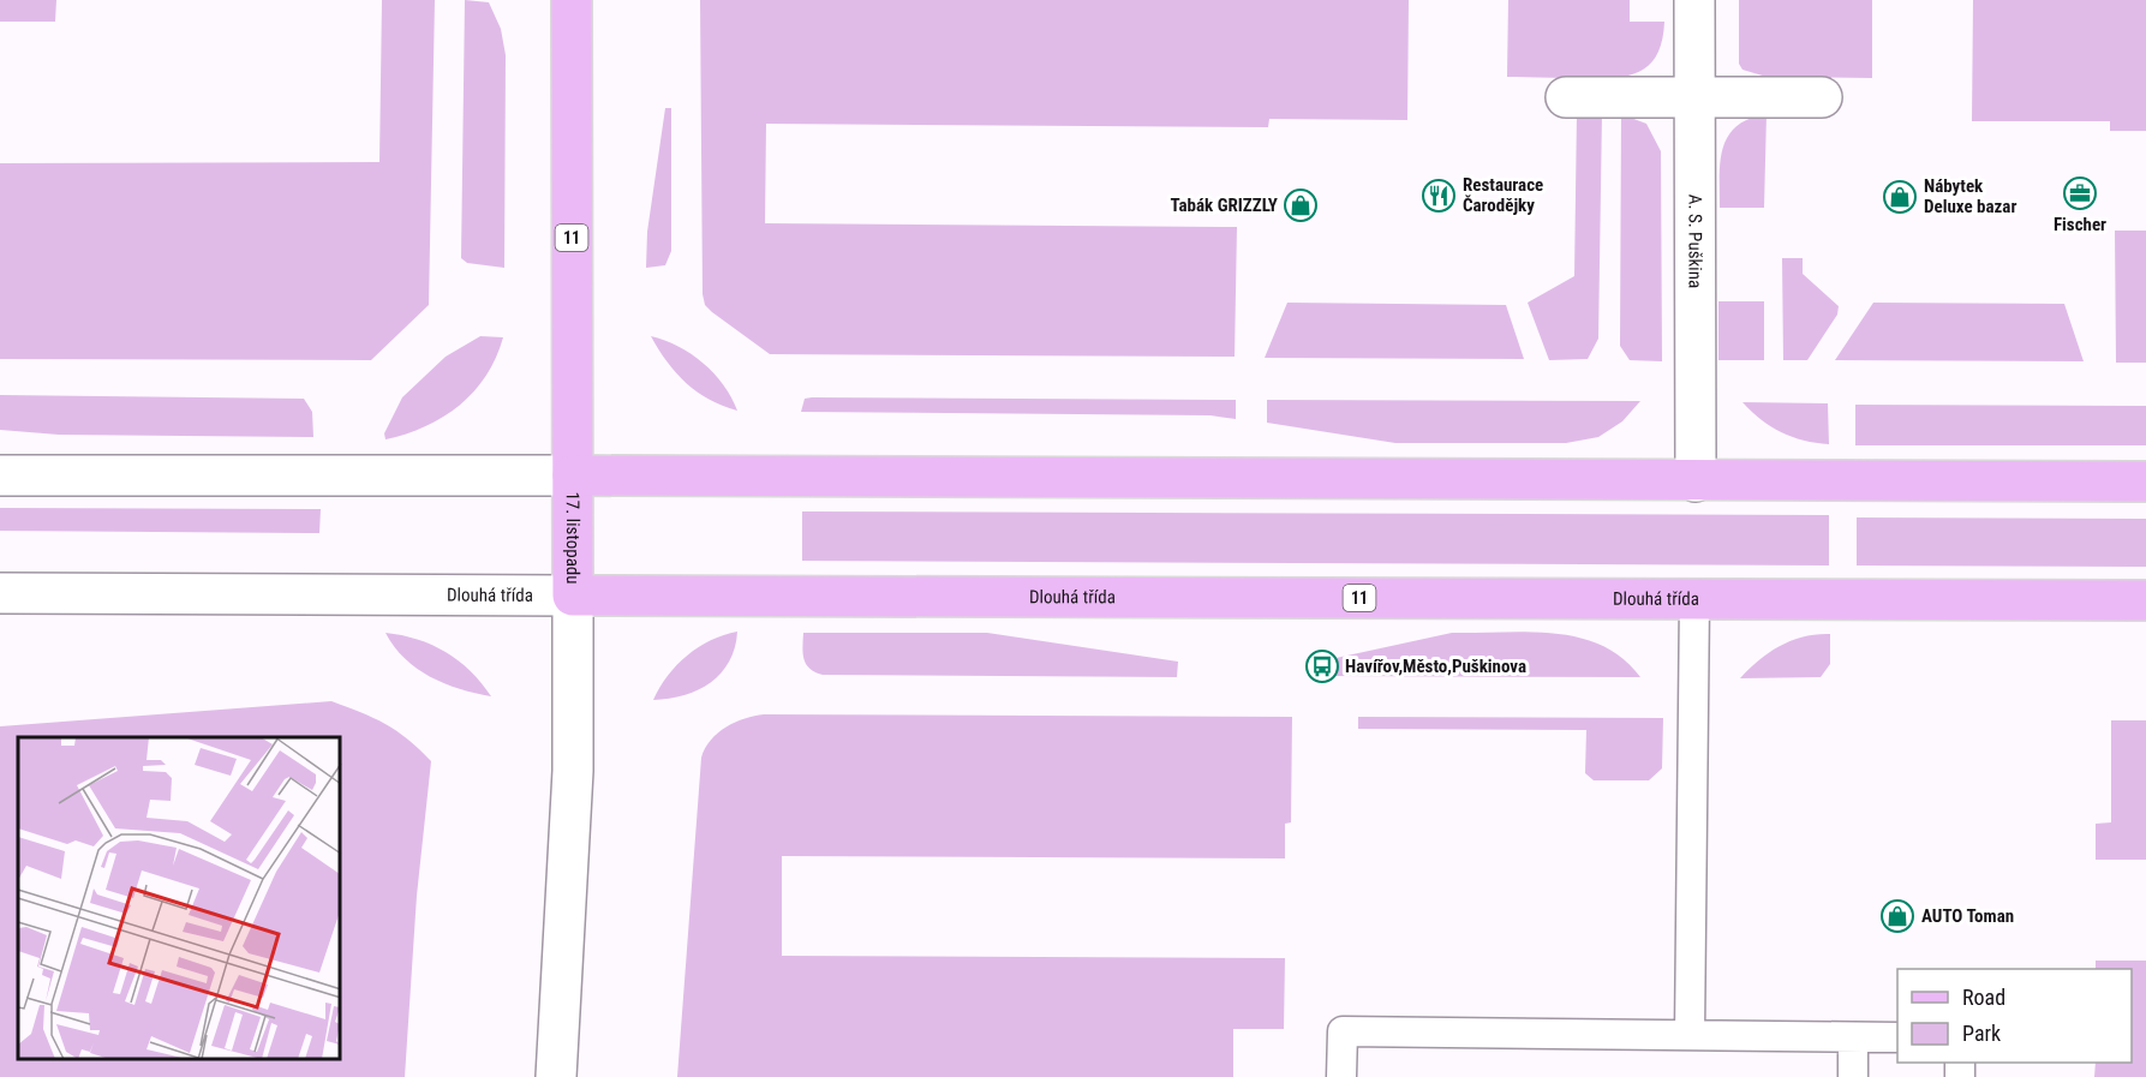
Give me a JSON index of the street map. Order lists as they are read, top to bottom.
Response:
{
  "streets": {
    "main road": ["11", "17. listopadu", "Dlouhá třída"],
    "street": ["A. S. Puškina"]
  },
  "crossings": [
    ["17. listopadu", "Dlouhá třída"]
  ],
  "places": {
    "office": ["Fischer"],
    "restaurant": ["Restaurace Čarodějky"],
    "shop": ["Nábytek Deluxe bazar", "Tabák GRIZZLY", "AUTO Toman"],
    "bus stop": ["Havířov,Město,Puškinova"]
  },
  "legend": ["Road", "Park"]
}
